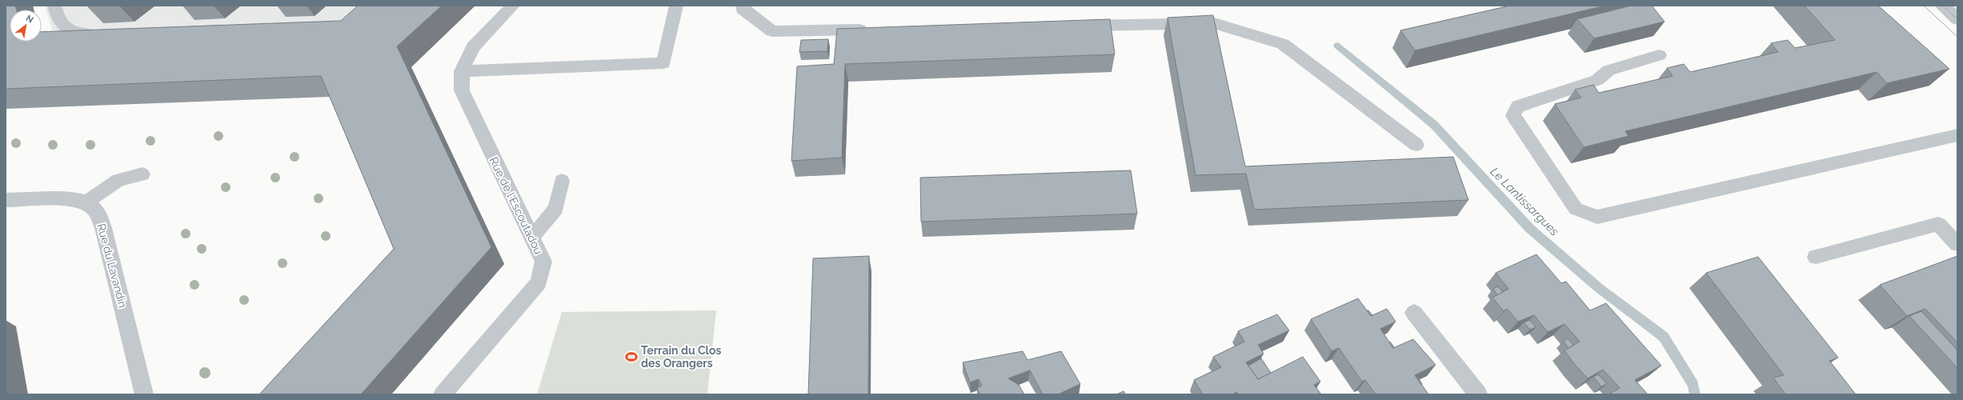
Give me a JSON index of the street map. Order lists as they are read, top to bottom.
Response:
{
  "streets": {
    "street": ["Rue du Lavandin"],
    "lane": ["Rue de l'Escoutadou"]
  },
  "water": ["Le Lantissargues"],
  "places": {
    "sports": ["Terrain du Clos des Orangers"]
  },
  "north": "top right"
}
